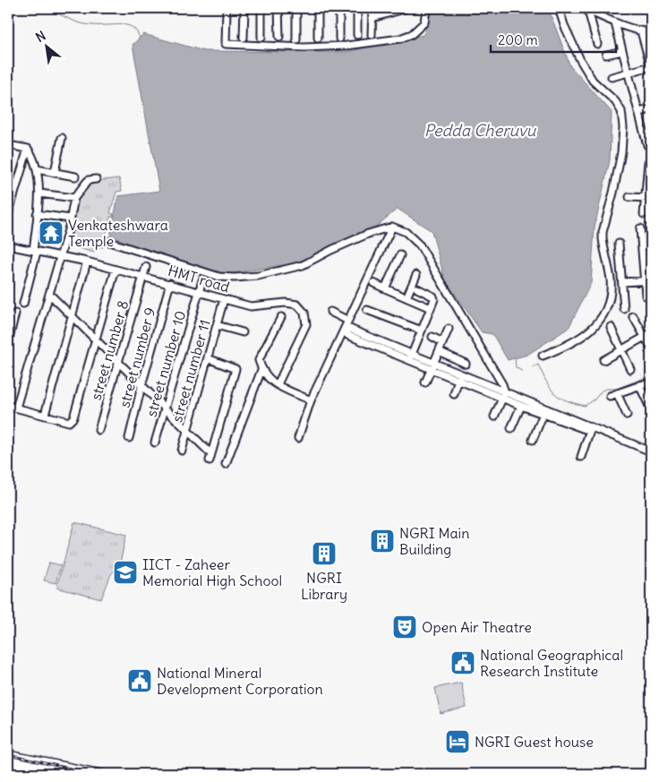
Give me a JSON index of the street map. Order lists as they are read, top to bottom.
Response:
{
  "streets": {
    "street": [
      "HMT road",
      "street number 8",
      "street number 9",
      "street number 10",
      "street number 11"
    ]
  },
  "crossings": [
    ["HMT road", "street number 8"],
    ["HMT road", "street number 9"],
    ["HMT road", "street number 10"],
    ["HMT road", "street number 11"]
  ],
  "water": ["Pedda Cheruvu"],
  "places": {
    "temple": ["Venkateshwara Temple"],
    "building": ["NGRI Main Building", "NGRI Library"],
    "school or university": ["IICT - Zaheer Memorial High School"],
    "theatre": ["Open Air Theatre"],
    "public building": ["National Geographical Research Institute", "National Mineral Development Corporation"],
    "hotel": ["NGRI Guest house"]
  },
  "scale_bar": "200 m",
  "north": "top left"
}
